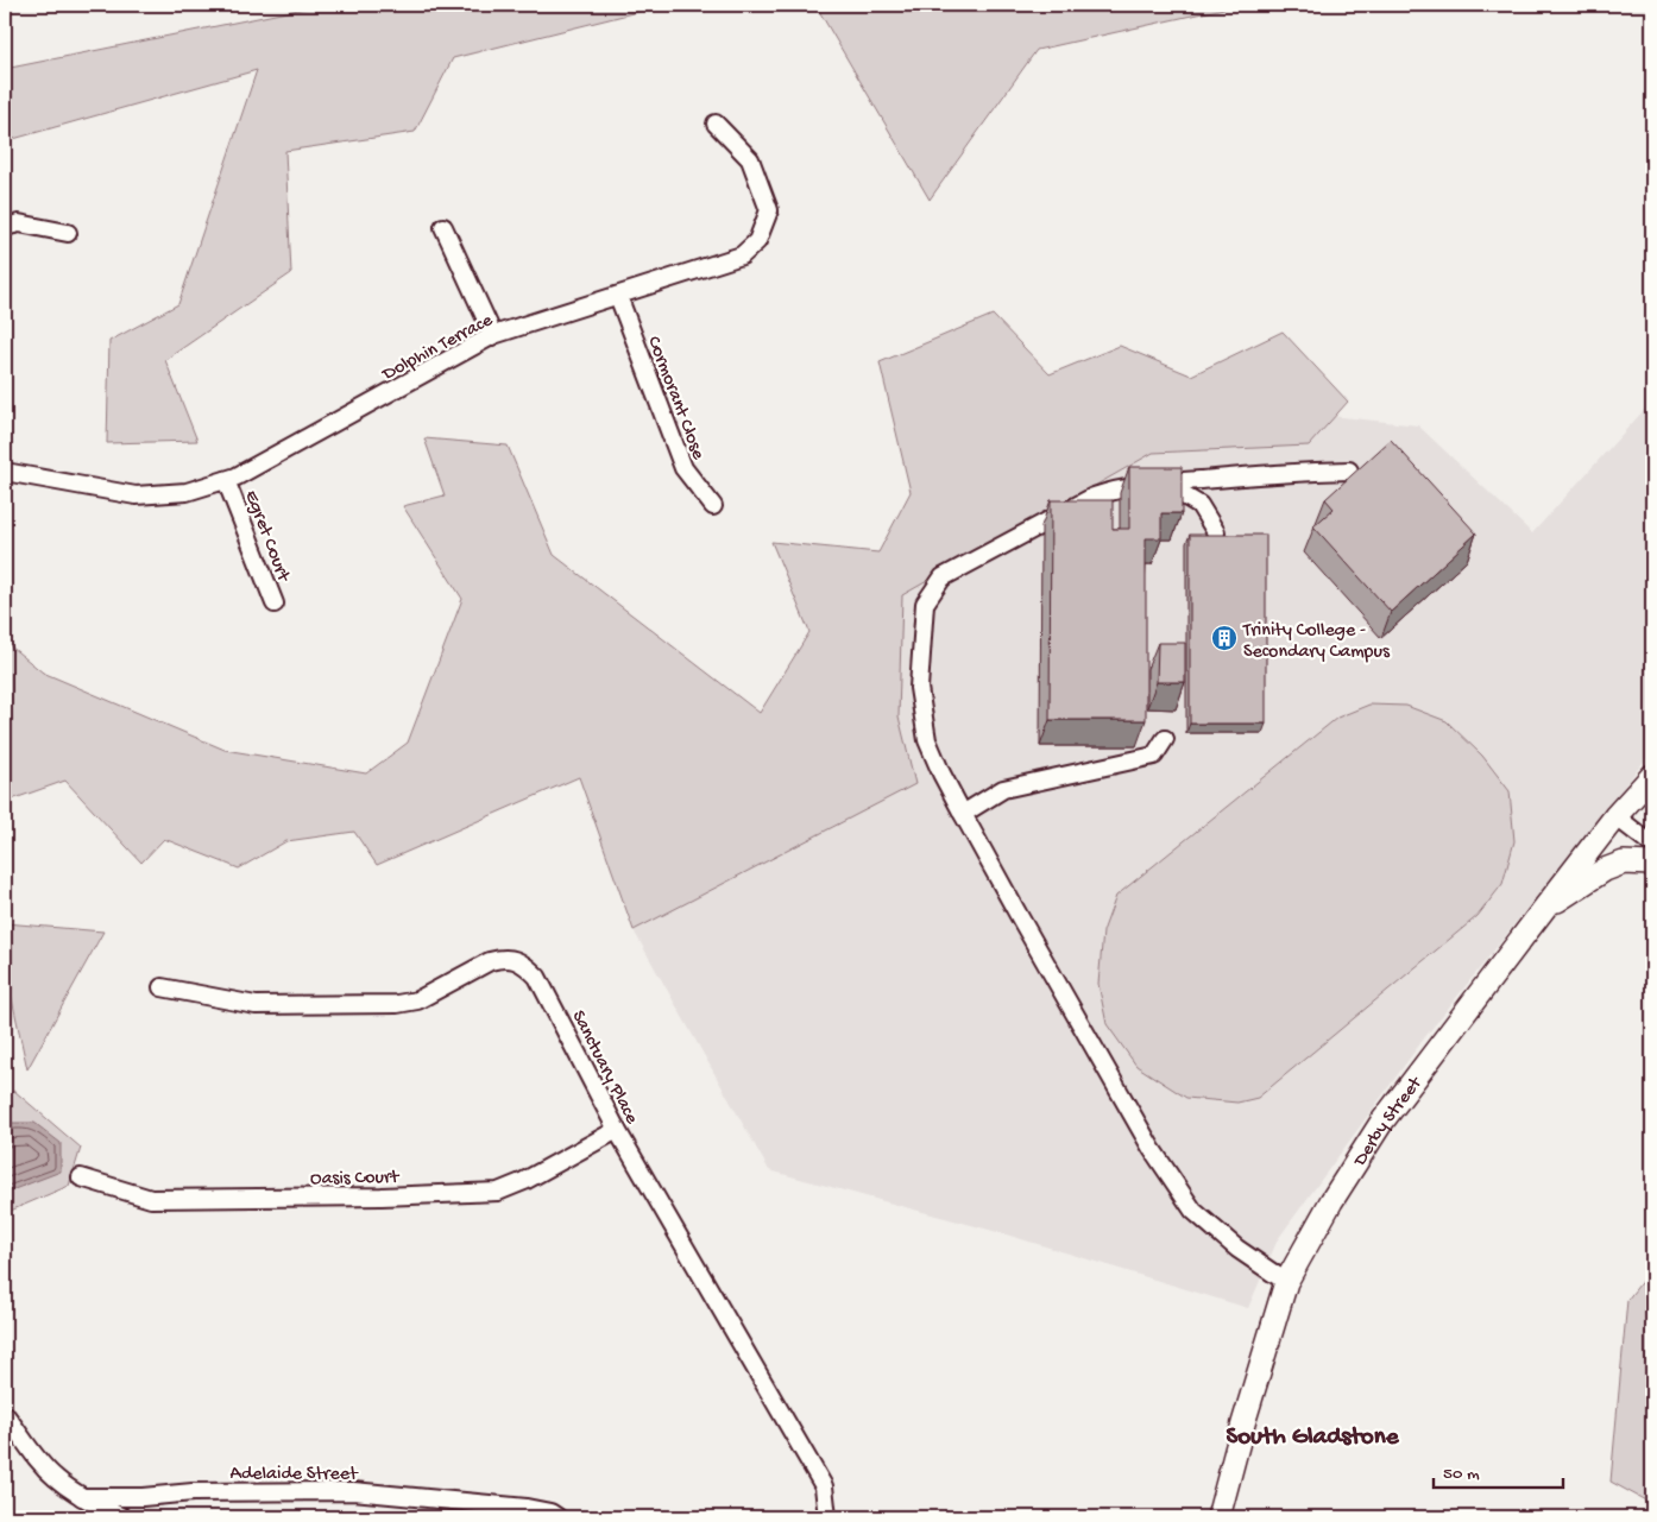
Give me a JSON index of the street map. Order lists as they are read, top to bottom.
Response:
{
  "streets": {
    "main road": ["Derby Street"],
    "street": [
      "Dolphin Terrace",
      "Cormorant Close",
      "Egret Court",
      "Sanctuary Place",
      "Oasis Court",
      "Adelaide Street"
    ]
  },
  "crossings": [
    ["Dolphin Terrace", "Cormorant Close"],
    ["Dolphin Terrace", "Egret Court"],
    ["Sanctuary Place", "Oasis Court"]
  ],
  "districts": ["South Gladstone"],
  "places": {
    "building": ["Trinity College - Secondary Campus"]
  },
  "scale_bar": "50 m"
}
